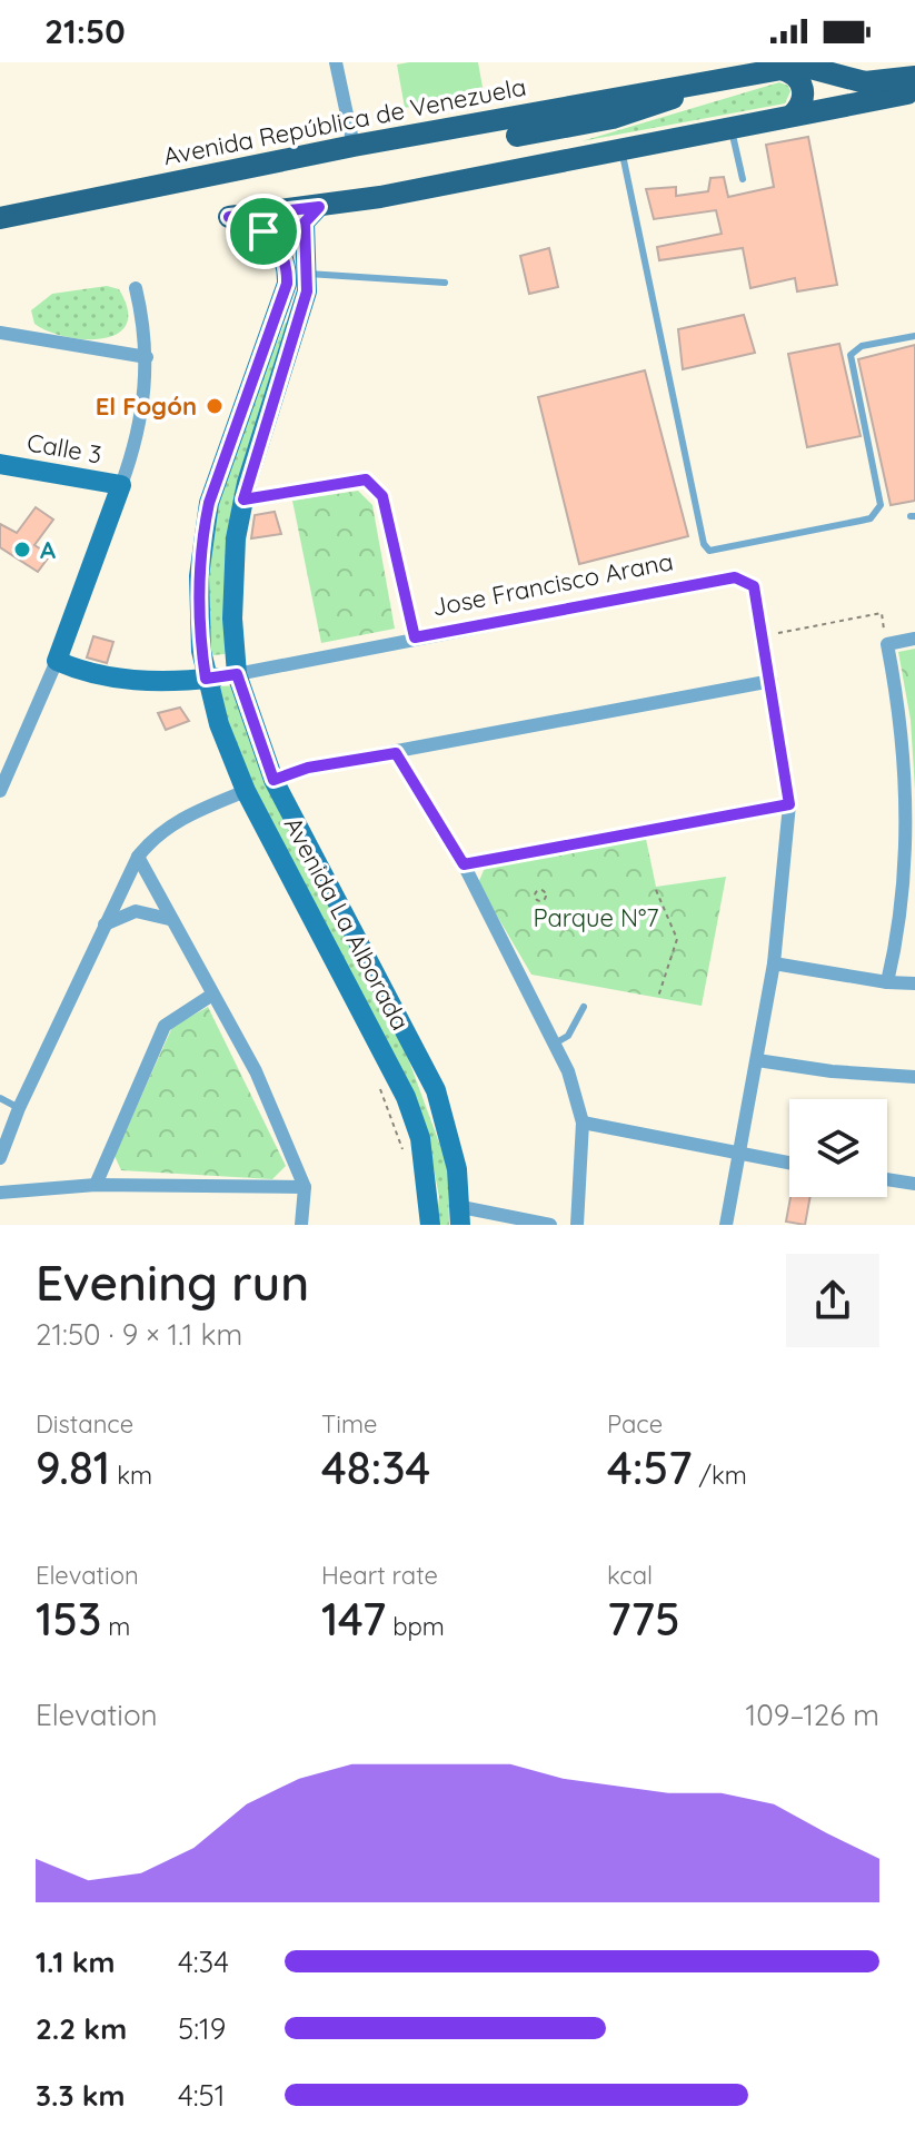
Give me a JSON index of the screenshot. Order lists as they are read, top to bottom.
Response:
{
  "streets": {
    "main road": [
      "Avenida República de Venezuela",
      "Calle 3",
      "Jose Francisco Arana",
      "Avenida La Alborada"
    ]
  },
  "crossings": [
    ["Jose Francisco Arana", "Avenida La Alborada"]
  ],
  "parks": ["Parque N°7"],
  "places": ["El Fogón", "A"],
  "page": {
    "status": "21:50",
    "heading": ["Evening run", "21:50 · 9 × 1.1 km"],
    "stats": [
      ["Distance", "9.81 km"],
      ["Time", "48:34"],
      ["Pace", "4:57 /km"],
      ["Elevation", "153 m"],
      ["Heart rate", "147 bpm"],
      ["kcal", "775"]
    ],
    "chart": ["Elevation", "109–126 m"],
    "list": [
      {
        "name": "1.1 km",
        "note": "4:34"
      },
      {
        "name": "2.2 km",
        "note": "5:19"
      },
      {
        "name": "3.3 km",
        "note": "4:51"
      }
    ]
  }
}
